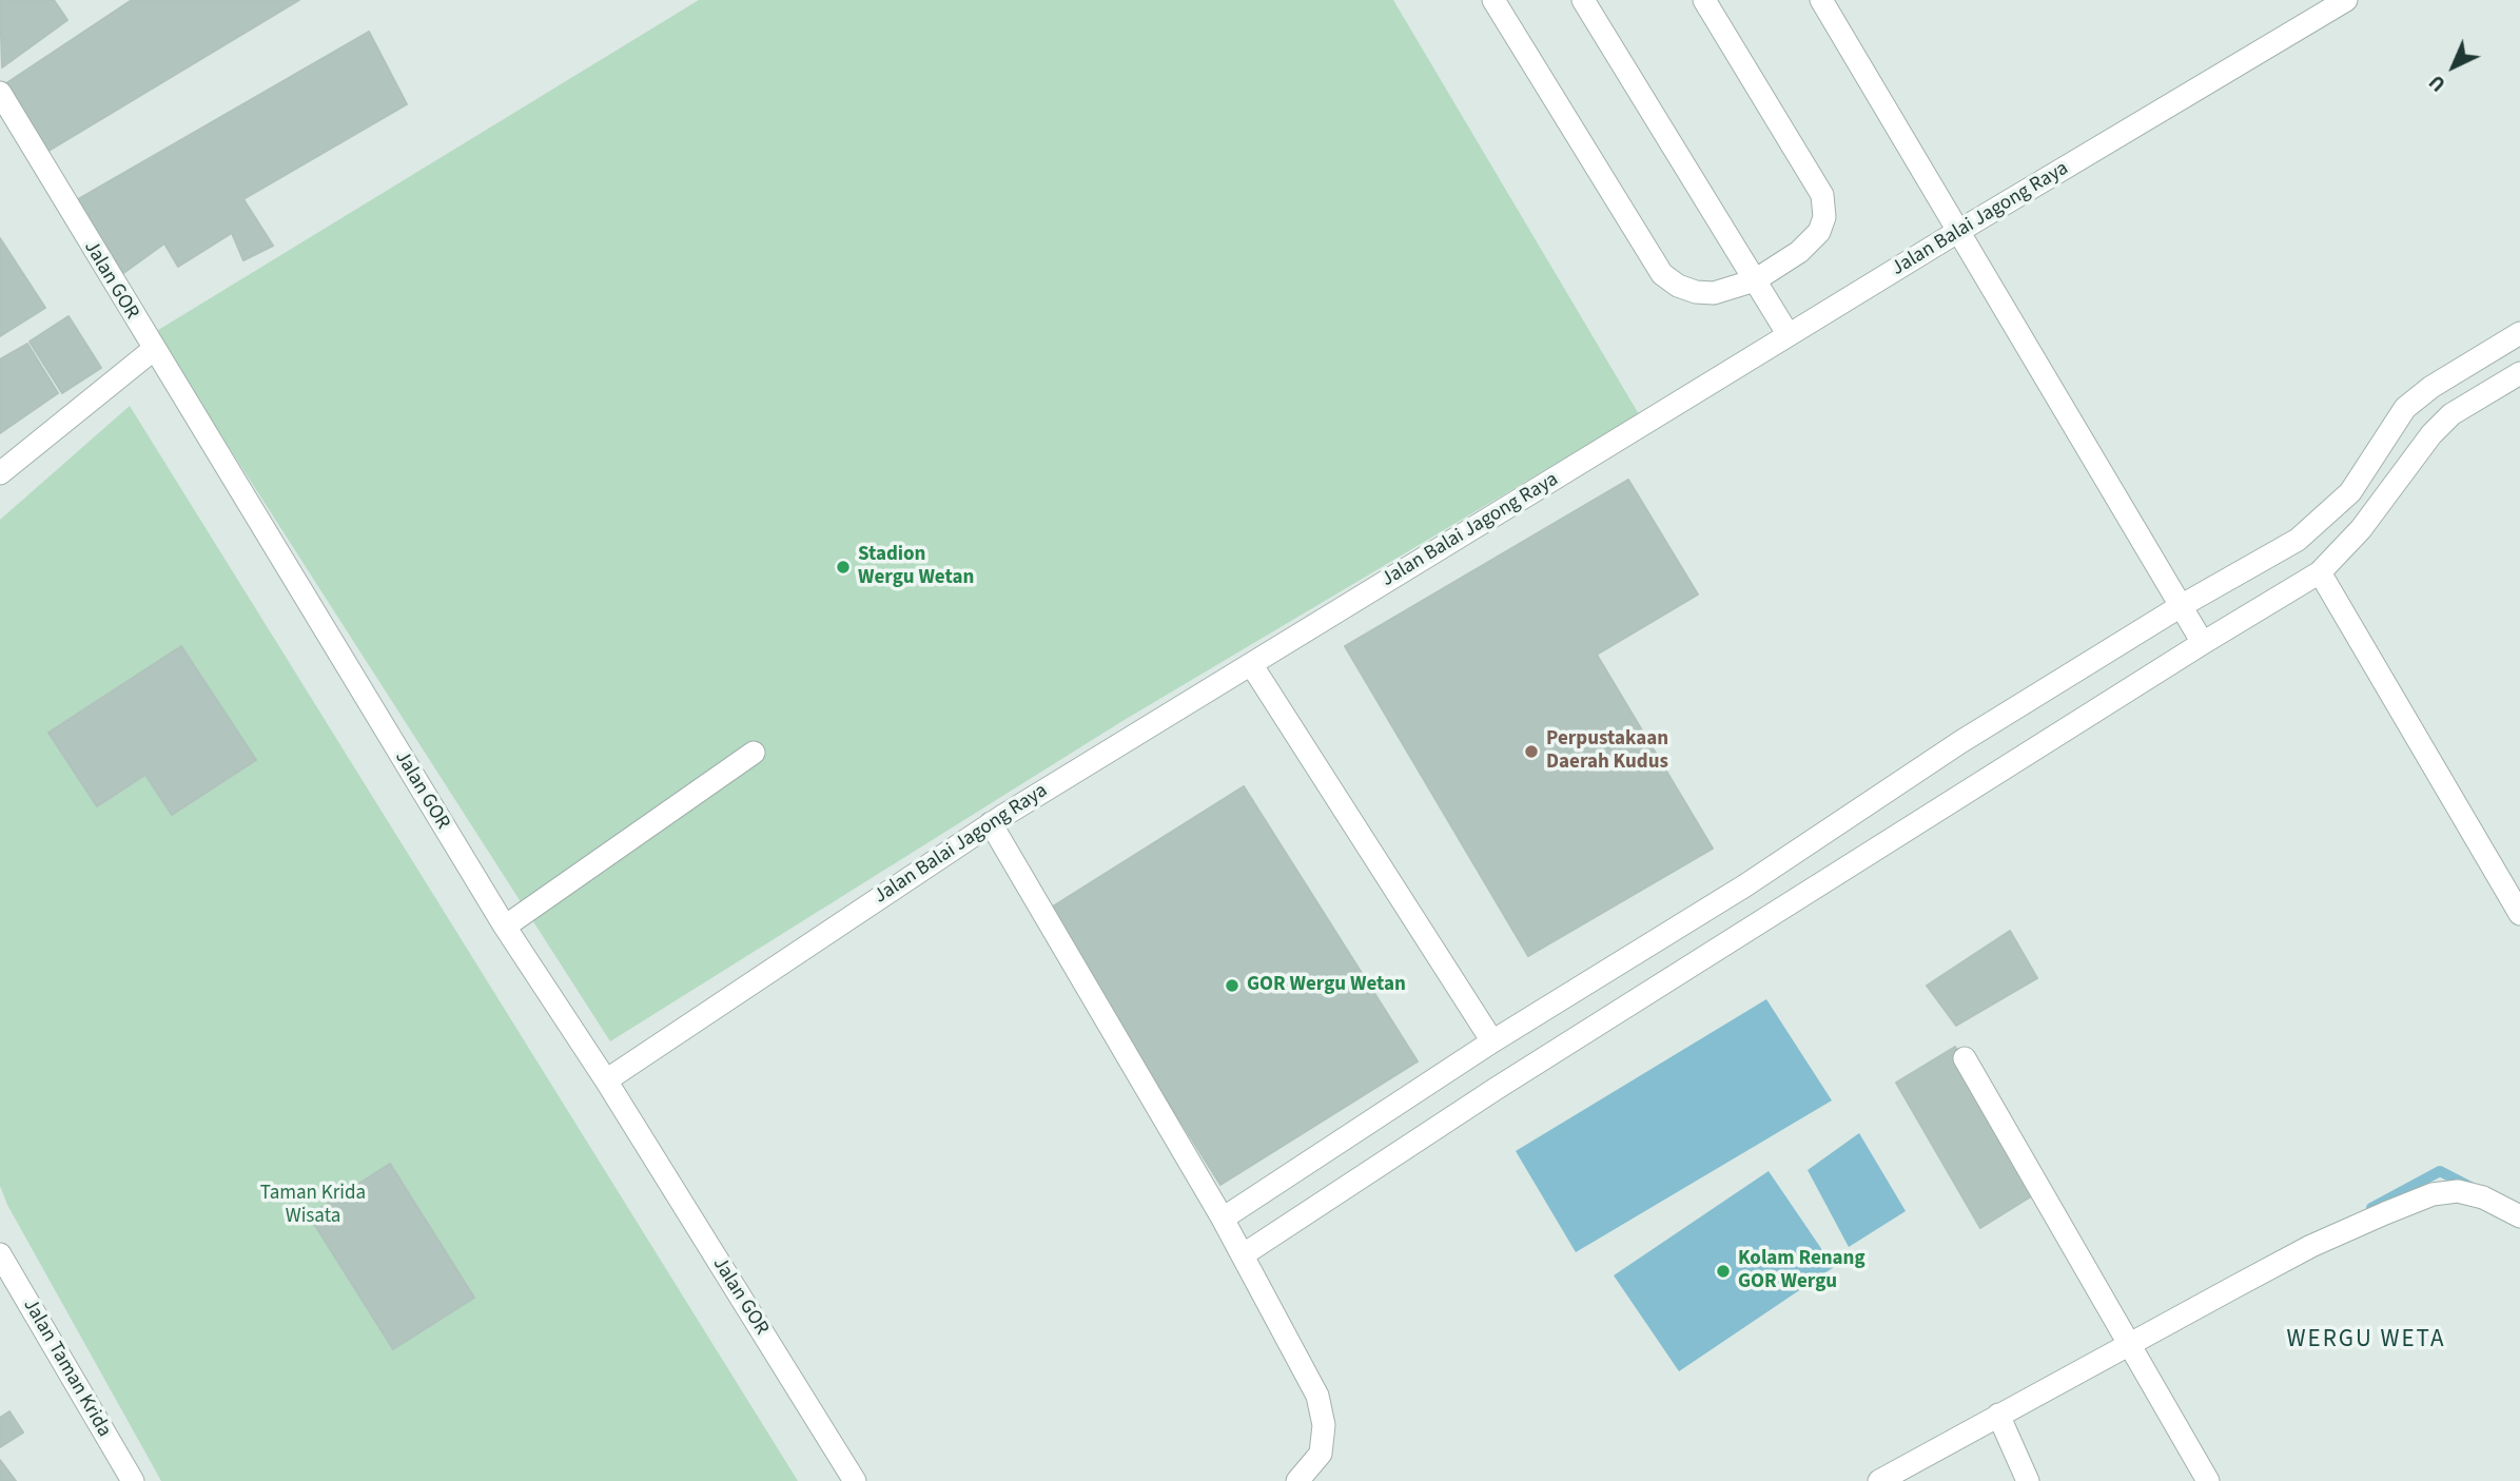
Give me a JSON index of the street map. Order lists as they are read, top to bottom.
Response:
{
  "streets": {
    "street": ["Jalan Balai Jagong Raya", "Jalan GOR", "Jalan Taman Krida"]
  },
  "crossings": [
    ["Jalan Balai Jagong Raya", "Jalan GOR"]
  ],
  "districts": ["WERGU WETA"],
  "parks": ["Taman Krida Wisata"],
  "places": [
    "Stadion Wergu Wetan",
    "Perpustakaan Daerah Kudus",
    "GOR Wergu Wetan",
    "Kolam Renang GOR Wergu"
  ],
  "north": "bottom left"
}
